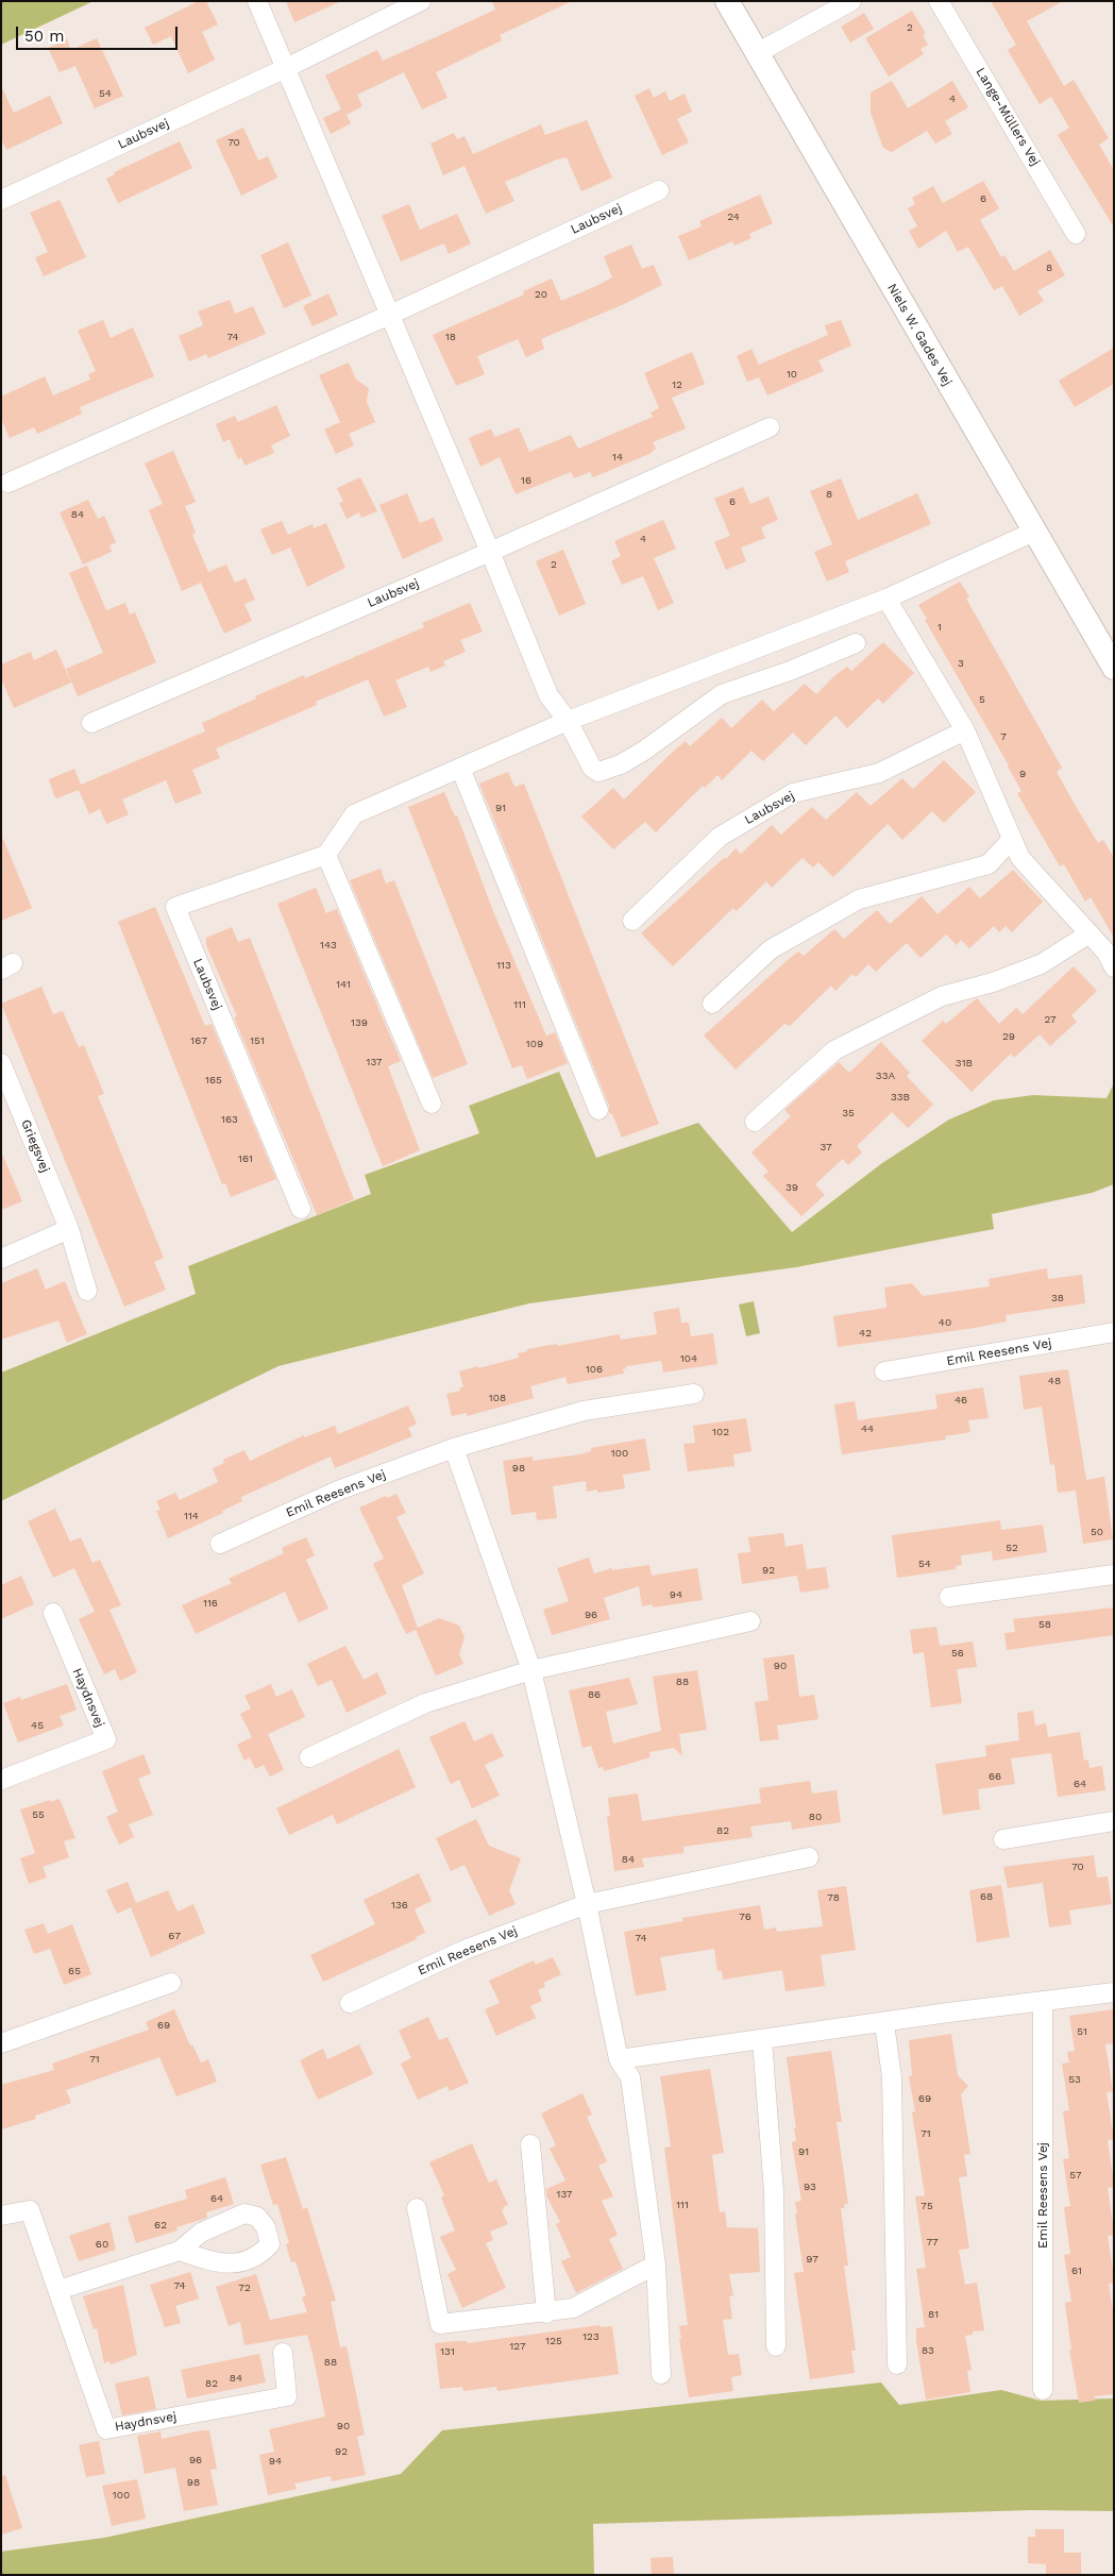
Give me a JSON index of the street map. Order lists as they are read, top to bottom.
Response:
{
  "streets": {
    "street": [
      "Lange-Müllers Vej",
      "Laubsvej",
      "Niels W. Gades Vej",
      "Griegsvej",
      "Emil Reesens Vej",
      "Haydnsvej"
    ]
  },
  "house_numbers": [
    "2",
    "54",
    "4",
    "70",
    "6",
    "24",
    "8",
    "20",
    "74",
    "18",
    "10",
    "12",
    "14",
    "16",
    "8",
    "6",
    "84",
    "4",
    "2",
    "1",
    "3",
    "5",
    "7",
    "9",
    "91",
    "143",
    "113",
    "141",
    "111",
    "27",
    "139",
    "29",
    "167",
    "151",
    "109",
    "137",
    "31B",
    "33A",
    "165",
    "33B",
    "35",
    "163",
    "37",
    "161",
    "39",
    "38",
    "40",
    "42",
    "104",
    "106",
    "48",
    "108",
    "46",
    "44",
    "102",
    "100",
    "98",
    "114",
    "50",
    "52",
    "54",
    "92",
    "94",
    "116",
    "96",
    "58",
    "56",
    "90",
    "88",
    "86",
    "45",
    "66",
    "64",
    "55",
    "80",
    "82",
    "84",
    "70",
    "68",
    "78",
    "136",
    "76",
    "67",
    "74",
    "65",
    "69",
    "51",
    "71",
    "53",
    "69",
    "71",
    "91",
    "57",
    "93",
    "137",
    "64",
    "111",
    "75",
    "62",
    "77",
    "60",
    "97",
    "61",
    "74",
    "72",
    "81",
    "123",
    "125",
    "127",
    "83",
    "131",
    "88",
    "84",
    "82",
    "90",
    "92",
    "96",
    "94",
    "98",
    "100"
  ],
  "scale_bar": "50 m"
}
